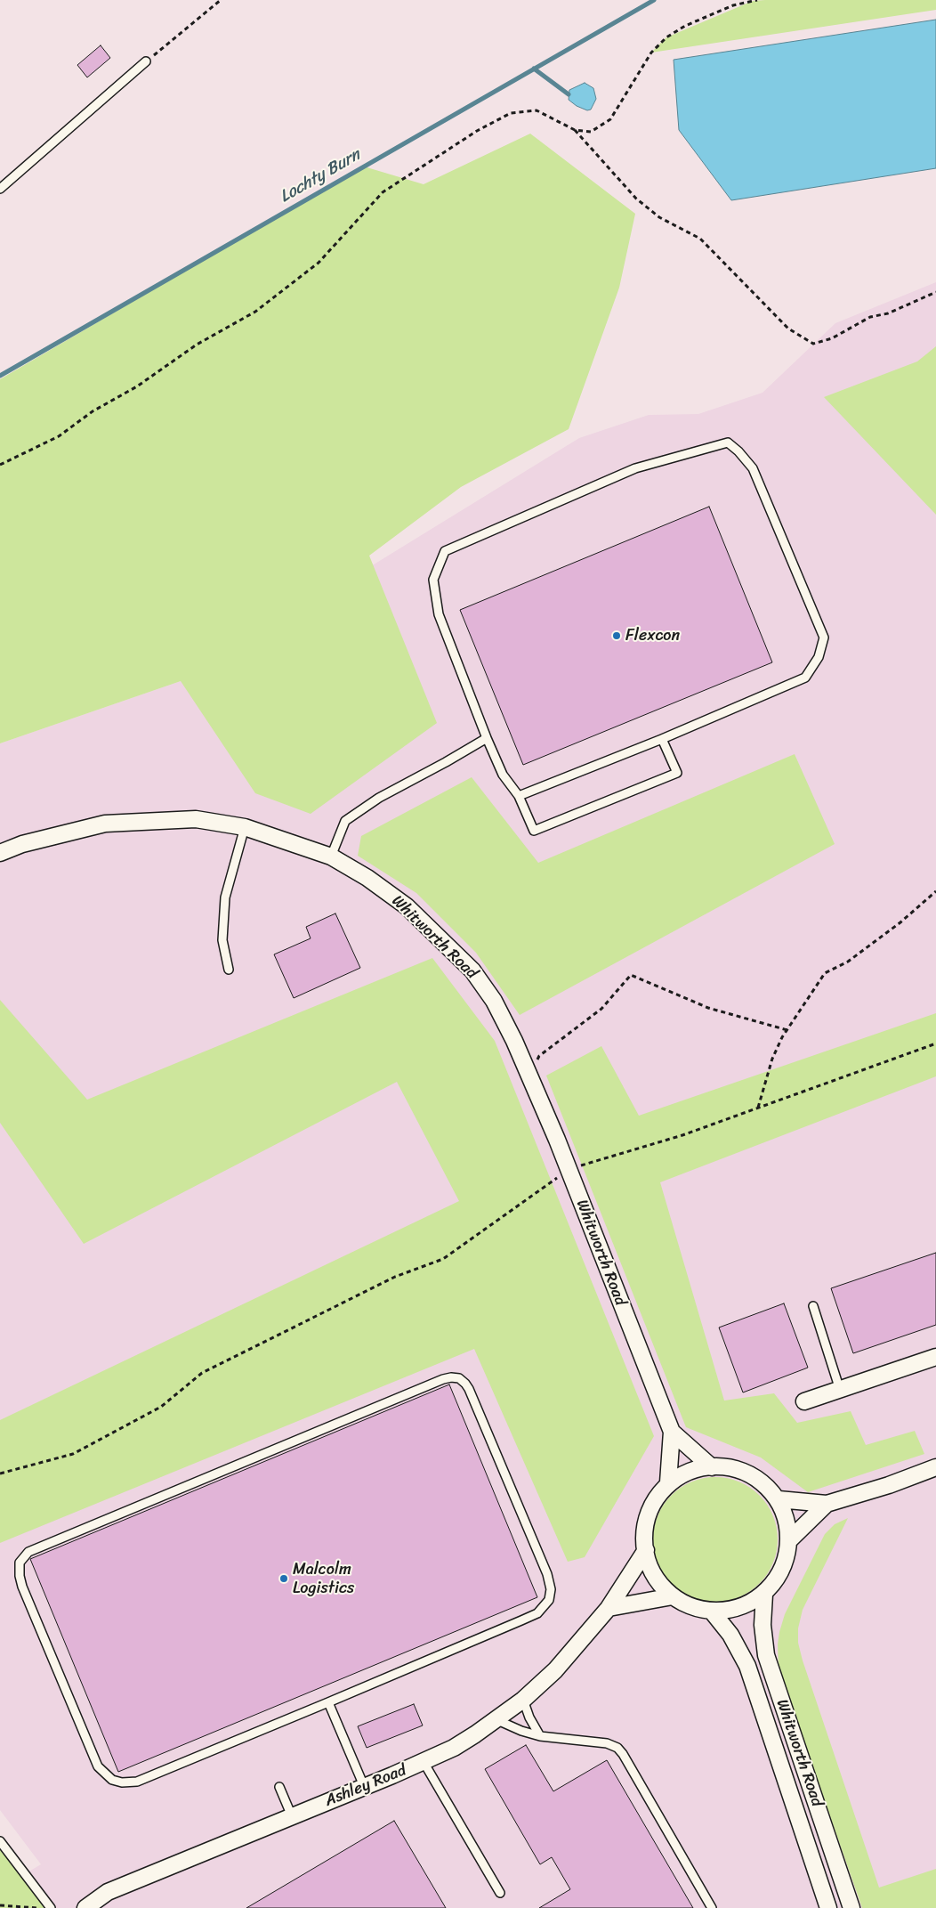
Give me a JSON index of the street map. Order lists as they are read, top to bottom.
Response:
{
  "streets": {
    "street": ["Whitworth Road", "Ashley Road"]
  },
  "crossings": [
    ["Whitworth Road", "Ashley Road"]
  ],
  "water": ["Lochty Burn"],
  "places": ["Flexcon", "Malcolm Logistics"]
}
